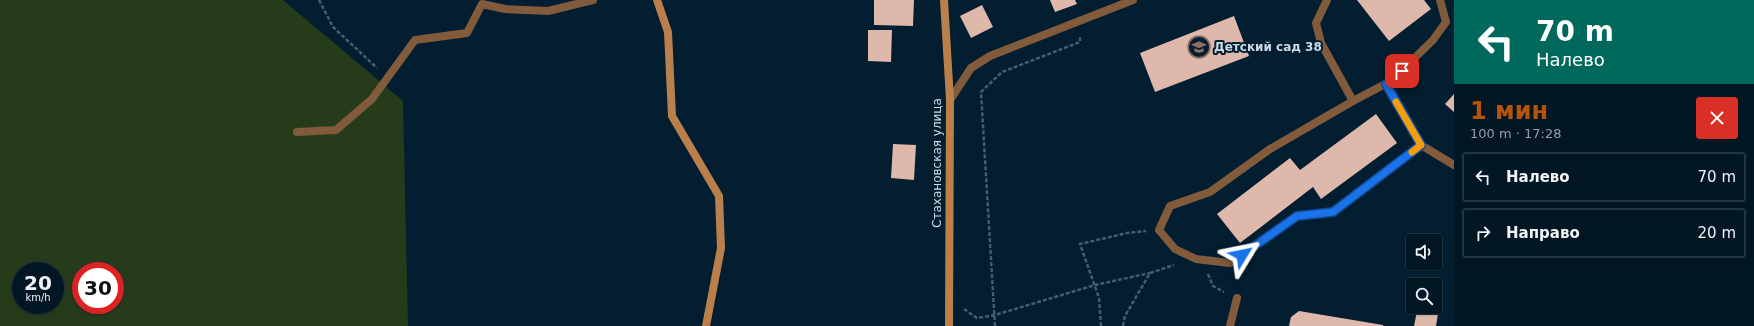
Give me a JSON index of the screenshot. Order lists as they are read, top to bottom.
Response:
{
  "streets": {
    "main road": ["Стахановская улица"]
  },
  "places": {
    "school or university": ["Детский сад 38"]
  },
  "page": {
    "turn": ["70 m", "Налево"],
    "heading": ["1 мин", "100 m · 17:28"],
    "list": [
      {
        "name": "Налево",
        "value": "70 m"
      },
      {
        "name": "Направо",
        "value": "20 m"
      }
    ],
    "speed": "20 km/h",
    "limit": "30"
  }
}
